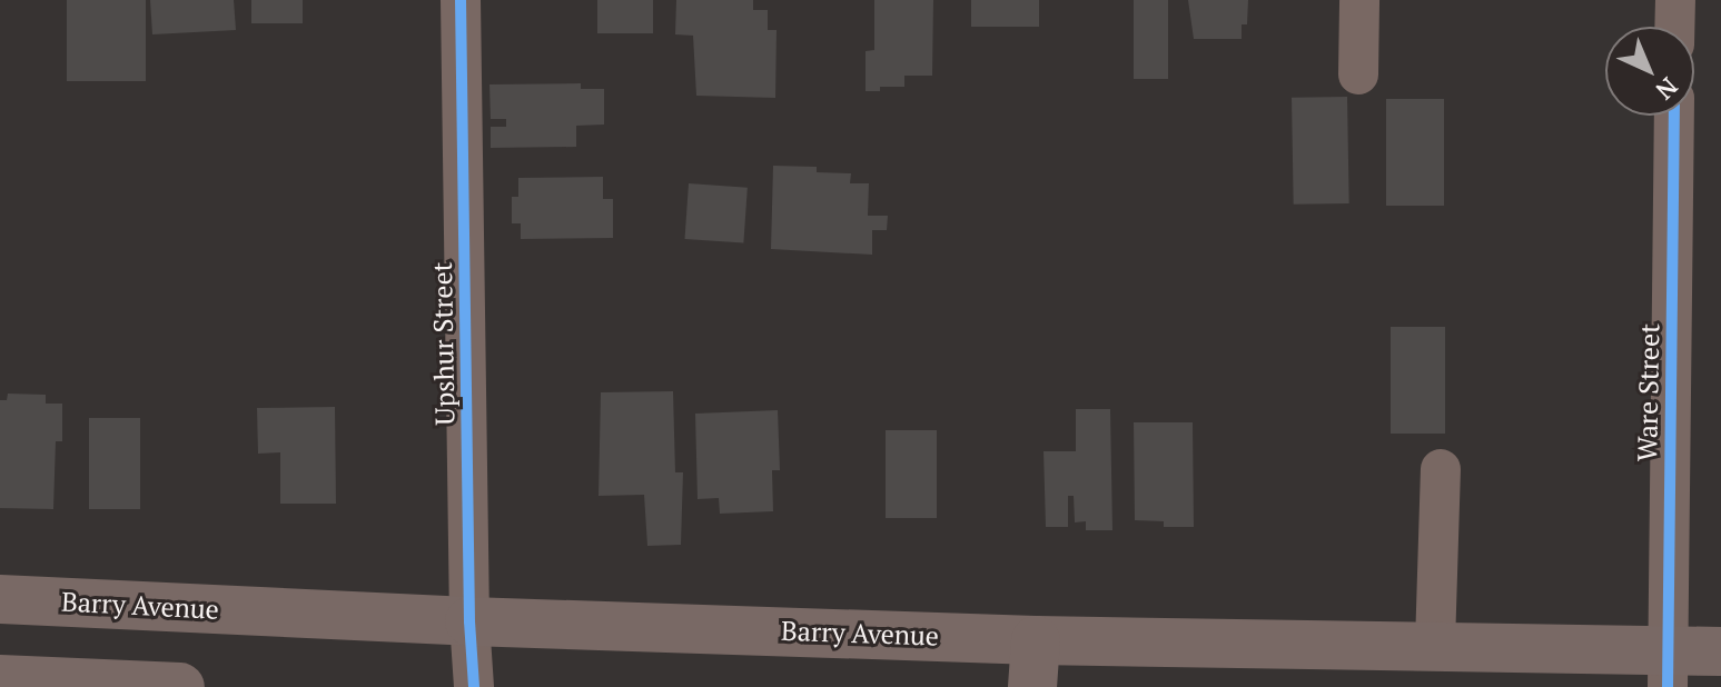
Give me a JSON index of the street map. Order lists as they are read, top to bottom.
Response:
{
  "streets": {
    "main road": ["Barry Avenue"],
    "street": ["Upshur Street", "Ware Street"]
  },
  "crossings": [
    ["Upshur Street", "Barry Avenue"],
    ["Ware Street", "Barry Avenue"]
  ],
  "north": "bottom right"
}
